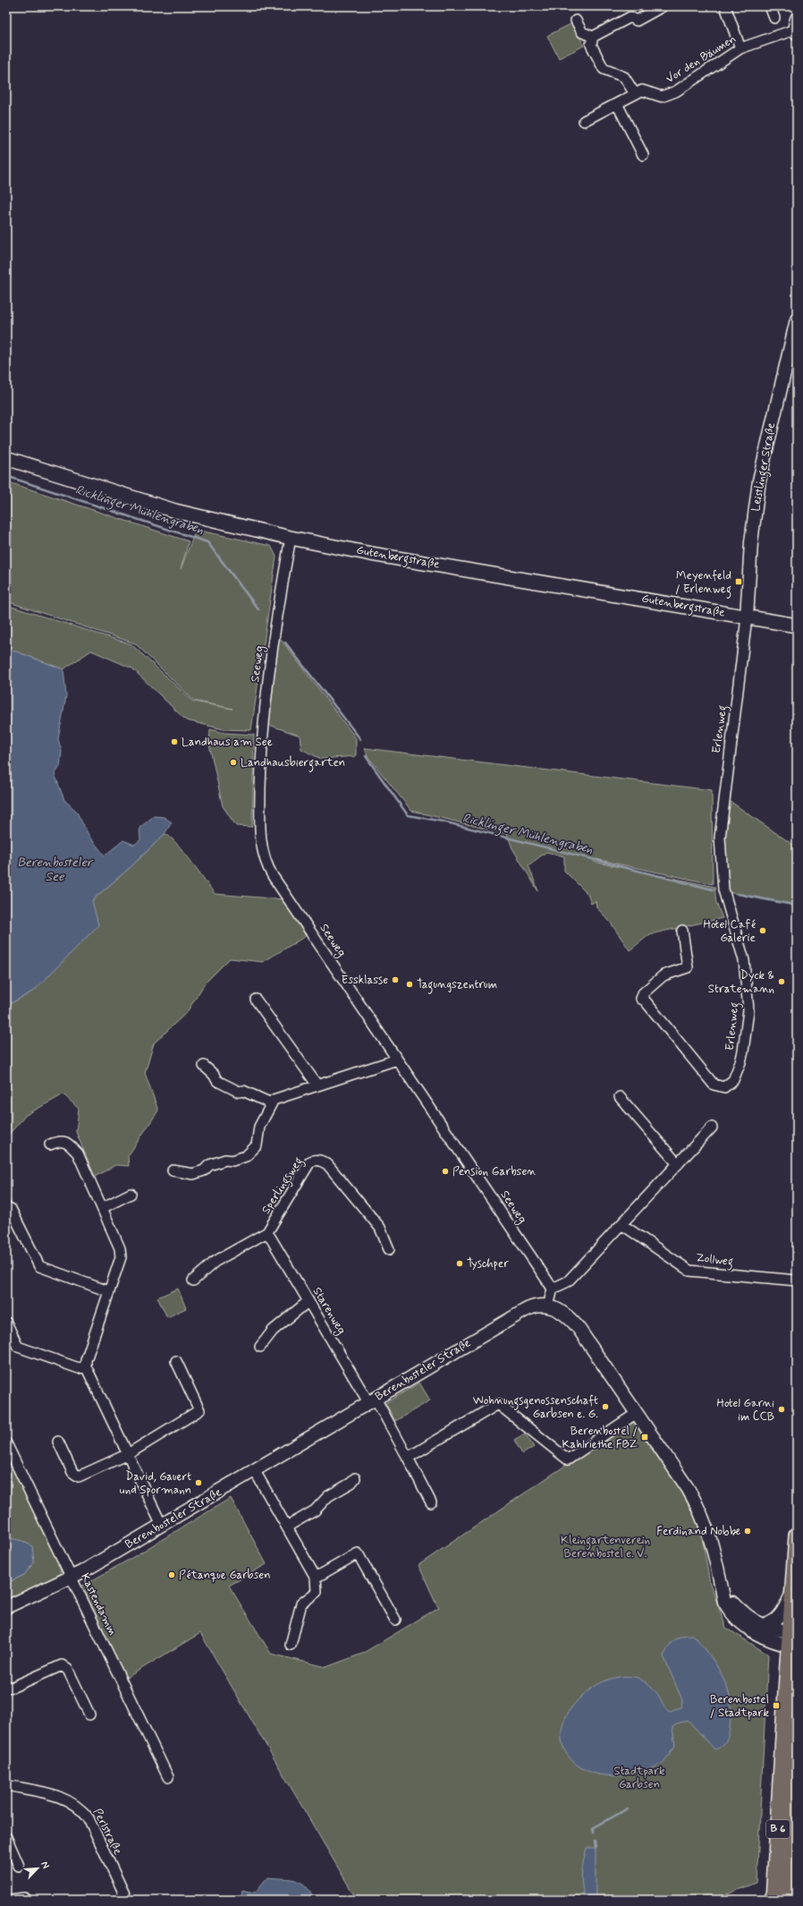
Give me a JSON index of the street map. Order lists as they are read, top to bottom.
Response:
{
  "streets": {
    "main road": ["Gutenbergstraße", "B 6"],
    "street": [
      "Vor den Bäumen",
      "Leistlinger Straße",
      "Seeweg",
      "Erlenweg",
      "Sperlingsweg",
      "Zollweg",
      "Starenweg",
      "Berenbosteler Straße",
      "Kastendamm",
      "Perlstraße"
    ]
  },
  "crossings": [
    ["Leistlinger Straße", "Gutenbergstraße"],
    ["Leistlinger Straße", "Erlenweg"],
    ["Gutenbergstraße", "Seeweg"],
    ["Gutenbergstraße", "Erlenweg"],
    ["Sperlingsweg", "Starenweg"],
    ["Starenweg", "Berenbosteler Straße"],
    ["Berenbosteler Straße", "Kastendamm"],
    ["Berenbosteler Straße", "B 6"]
  ],
  "water": ["Ricklinger Mühlengraben", "Berenbosteler See"],
  "parks": ["Kleingartenverein Berenbostel e. V.", "Stadtpark Garbsen"],
  "places": {
    "transit": ["Meyenfeld / Erlenweg", "Berenbostel / Kahlriethe FBZ", "Berenbostel / Stadtpark"],
    "other": [
      "Landhaus am See",
      "Landhausbiergarten",
      "Hotel Café Galerie",
      "Essklasse",
      "Dyck & Stratemann",
      "Tagungszentrum",
      "Pension Garbsen",
      "Tyschper",
      "Wohnungsgenossenschaft Garbsen e. G.",
      "Hotel Garni im CCB",
      "David, Gauert und Spormann",
      "Ferdinand Nobbe",
      "Pétanque Garbsen"
    ]
  },
  "north": "top right"
}
